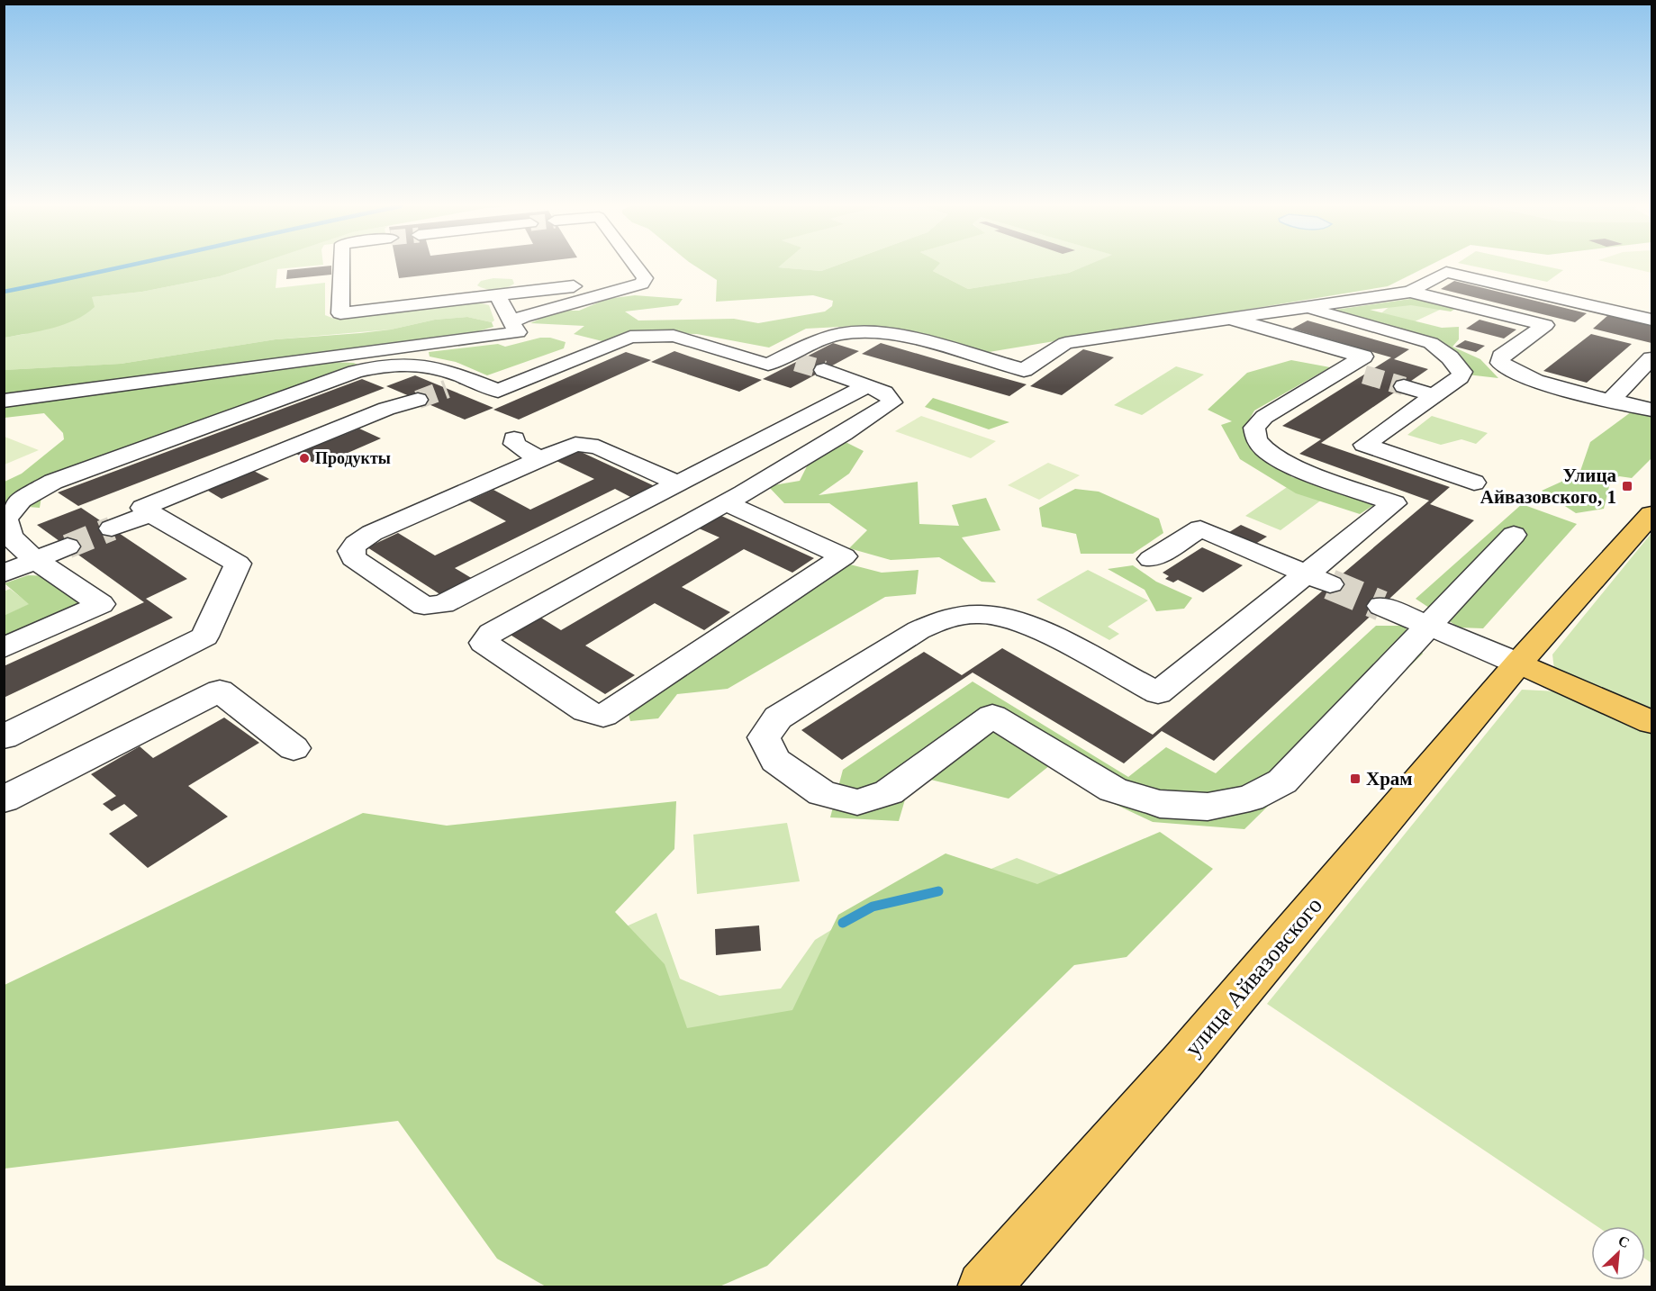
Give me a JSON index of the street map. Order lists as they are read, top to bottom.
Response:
{
  "streets": {
    "main road": ["улица Айвазовского"]
  },
  "places": {
    "other": ["Продукты"],
    "transit": ["Улица Айвазовского, 1", "Храм"]
  },
  "north": "top right"
}
